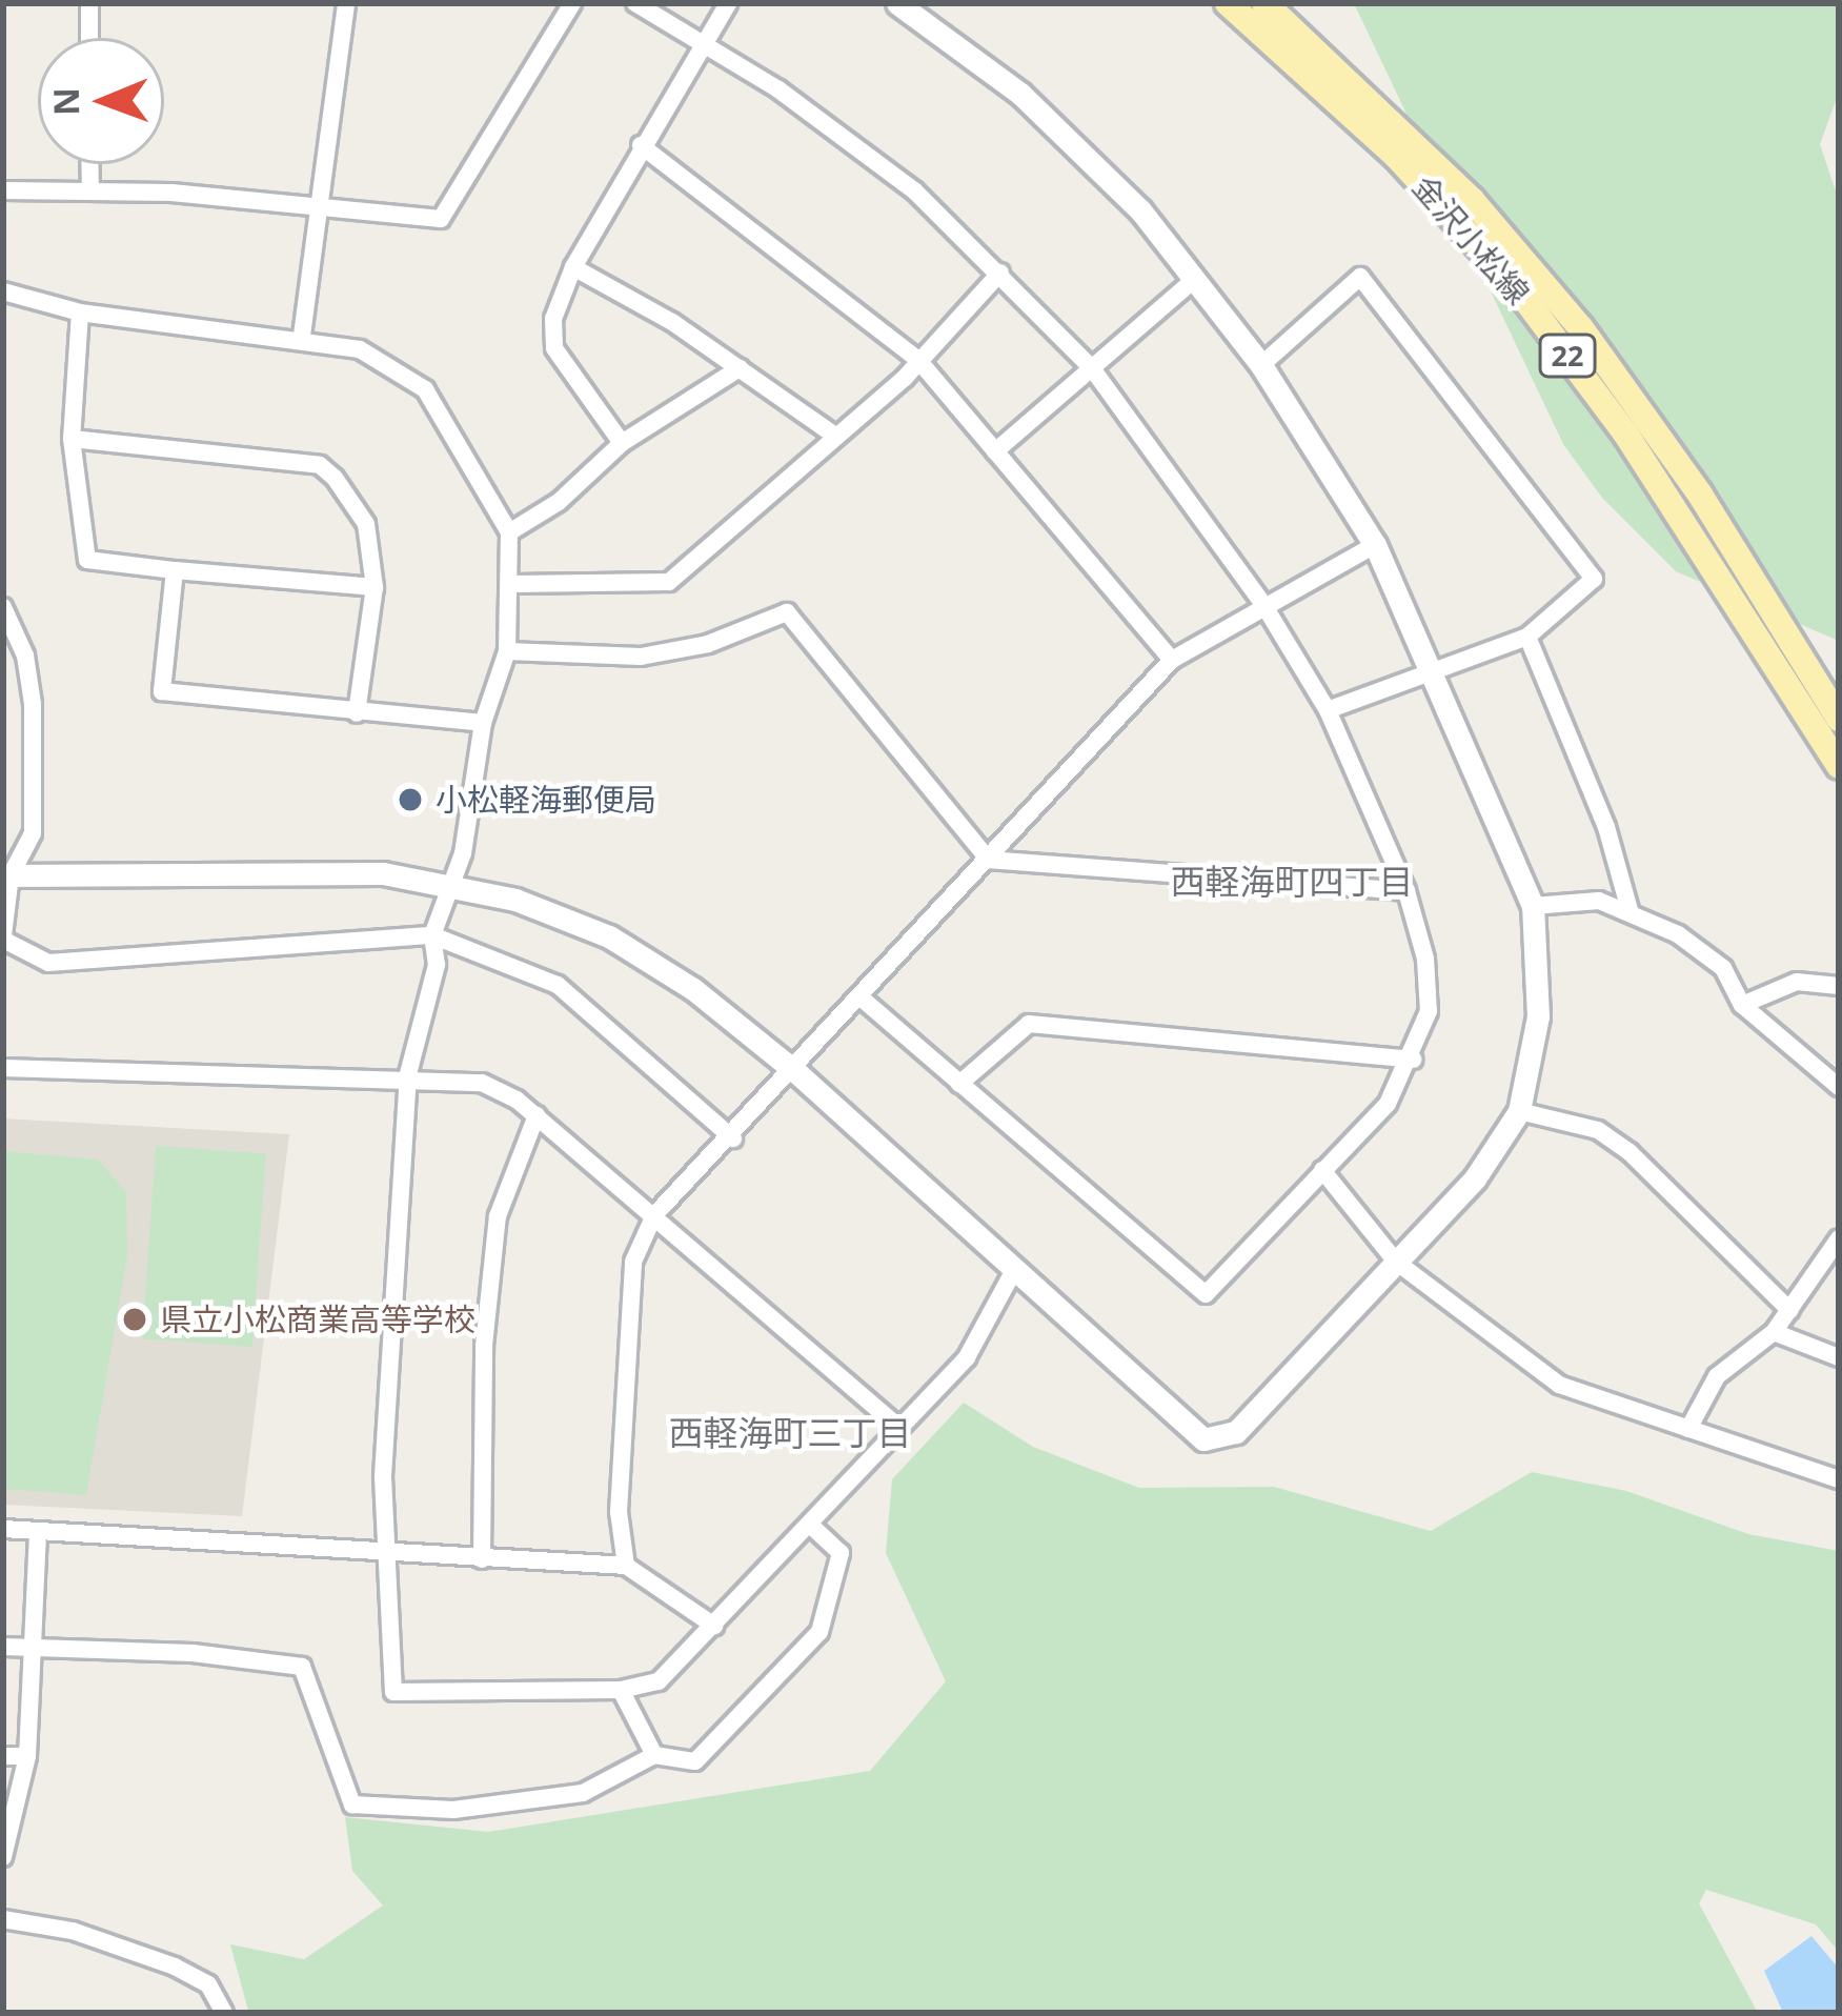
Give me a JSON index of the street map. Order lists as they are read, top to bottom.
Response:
{
  "streets": {
    "main road": ["金沢小松線", "22"]
  },
  "districts": ["西軽海町四丁目", "西軽海町三丁目"],
  "places": ["小松軽海郵便局", "県立小松商業高等学校"],
  "north": "left"
}
